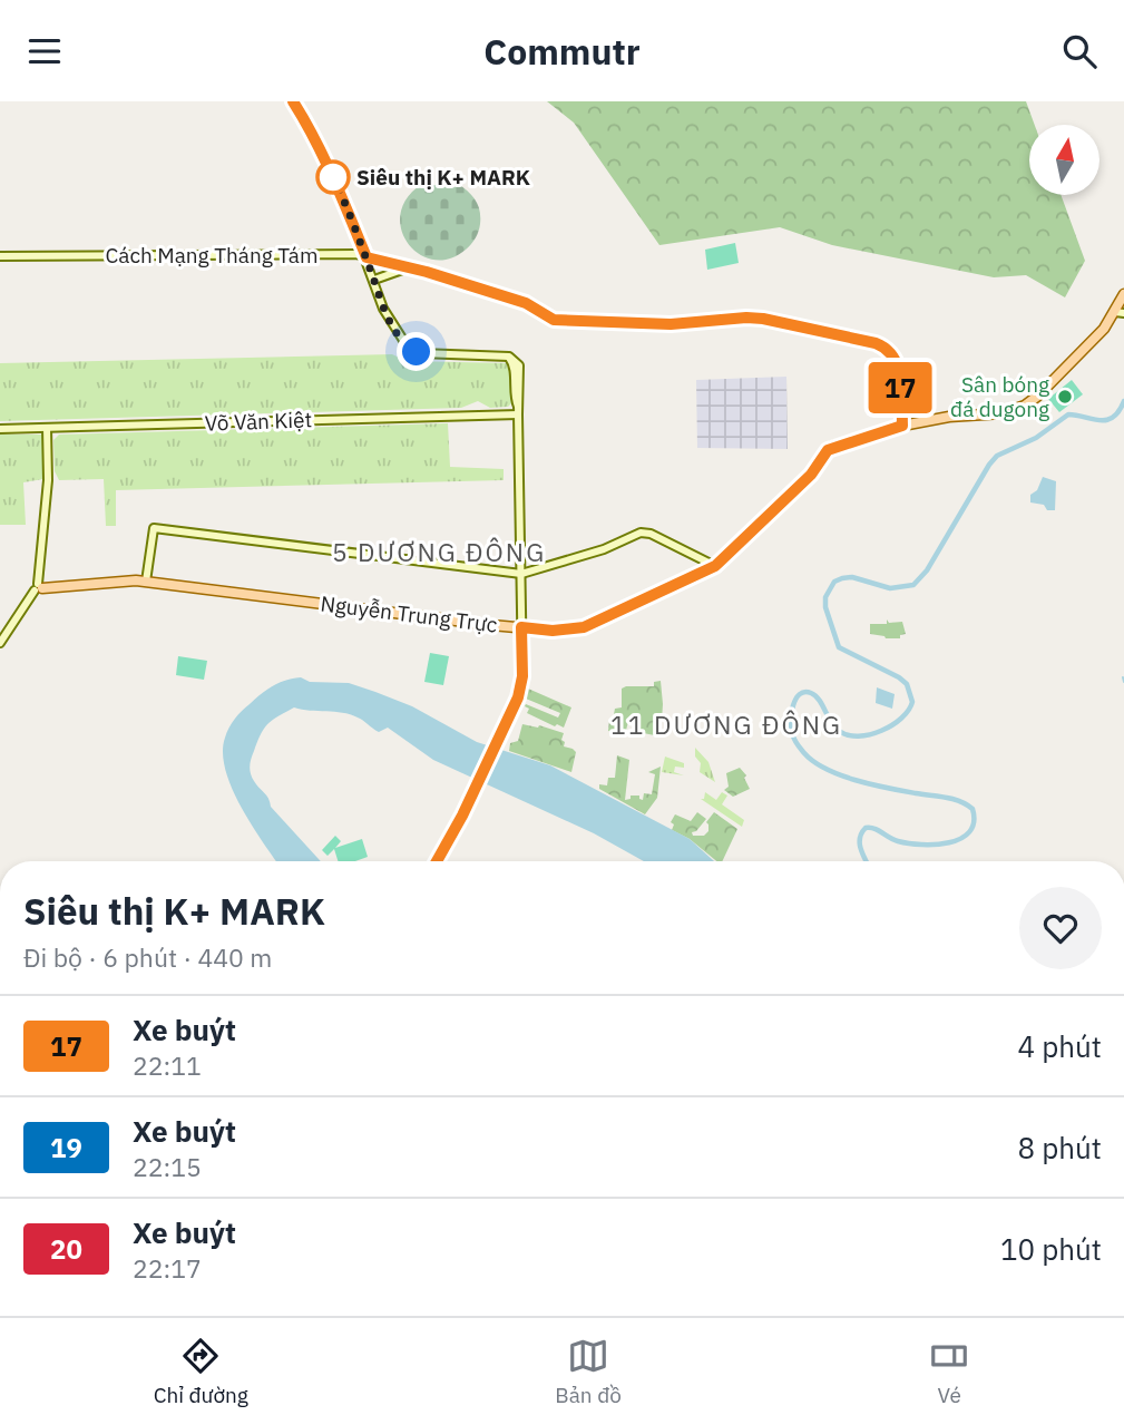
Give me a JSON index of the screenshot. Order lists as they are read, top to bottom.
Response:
{
  "streets": {
    "main road": ["Nguyễn Trung Trực"],
    "street": ["Cách Mạng Tháng Tám", "Võ Văn Kiệt"]
  },
  "crossings": [
    ["Cách Mạng Tháng Tám", "Nguyễn Trung Trực"]
  ],
  "districts": ["5 DƯƠNG ĐÔNG", "11 DƯƠNG ĐÔNG"],
  "places": ["Siêu thị K+ MARK", "Sân bóng đá dugong"],
  "lines": ["bus line 17"],
  "north": "top",
  "page": {
    "header": "Commutr",
    "on_map": "17",
    "heading": ["Siêu thị K+ MARK", "Đi bộ · 6 phút · 440 m"],
    "list": [
      {
        "mark": "17",
        "name": "Xe buýt",
        "note": "22:11",
        "value": "4 phút"
      },
      {
        "mark": "19",
        "name": "Xe buýt",
        "note": "22:15",
        "value": "8 phút"
      },
      {
        "mark": "20",
        "name": "Xe buýt",
        "note": "22:17",
        "value": "10 phút"
      }
    ],
    "tabs": ["Chỉ đường", "Bản đồ", "Vé"]
  }
}
